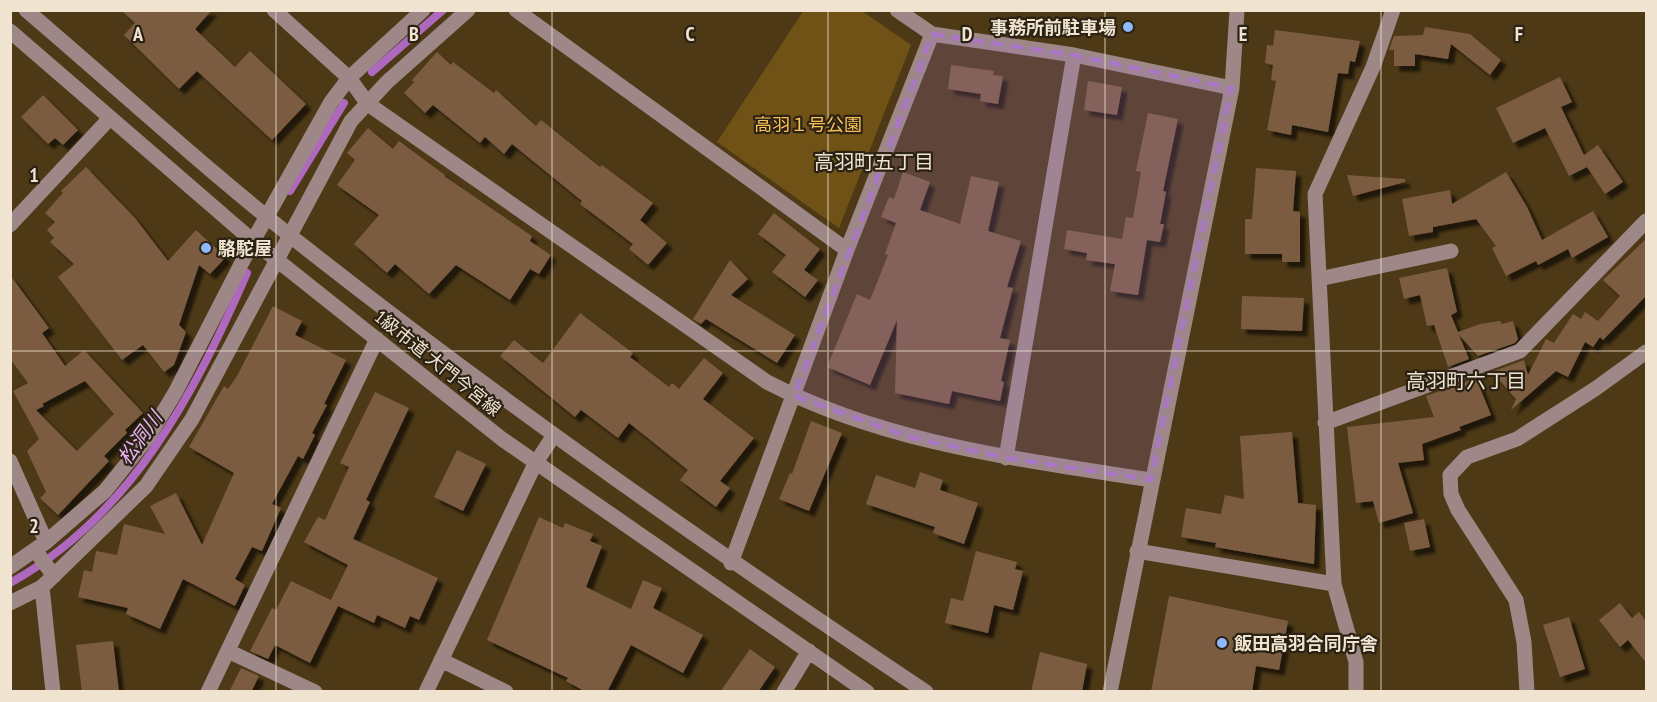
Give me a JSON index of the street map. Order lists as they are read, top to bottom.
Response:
{
  "streets": {
    "street": ["1級市道 大門今宮線"]
  },
  "districts": ["高羽町五丁目", "高羽町六丁目"],
  "water": ["松洞川"],
  "parks": ["高羽１号公園"],
  "places": ["事務所前駐車場", "駱駝屋", "飯田高羽合同庁舎"],
  "grid": {
    "columns": [
      "A",
      "B",
      "C",
      "D",
      "E",
      "F"
    ],
    "rows": ["1", "2"]
  }
}
